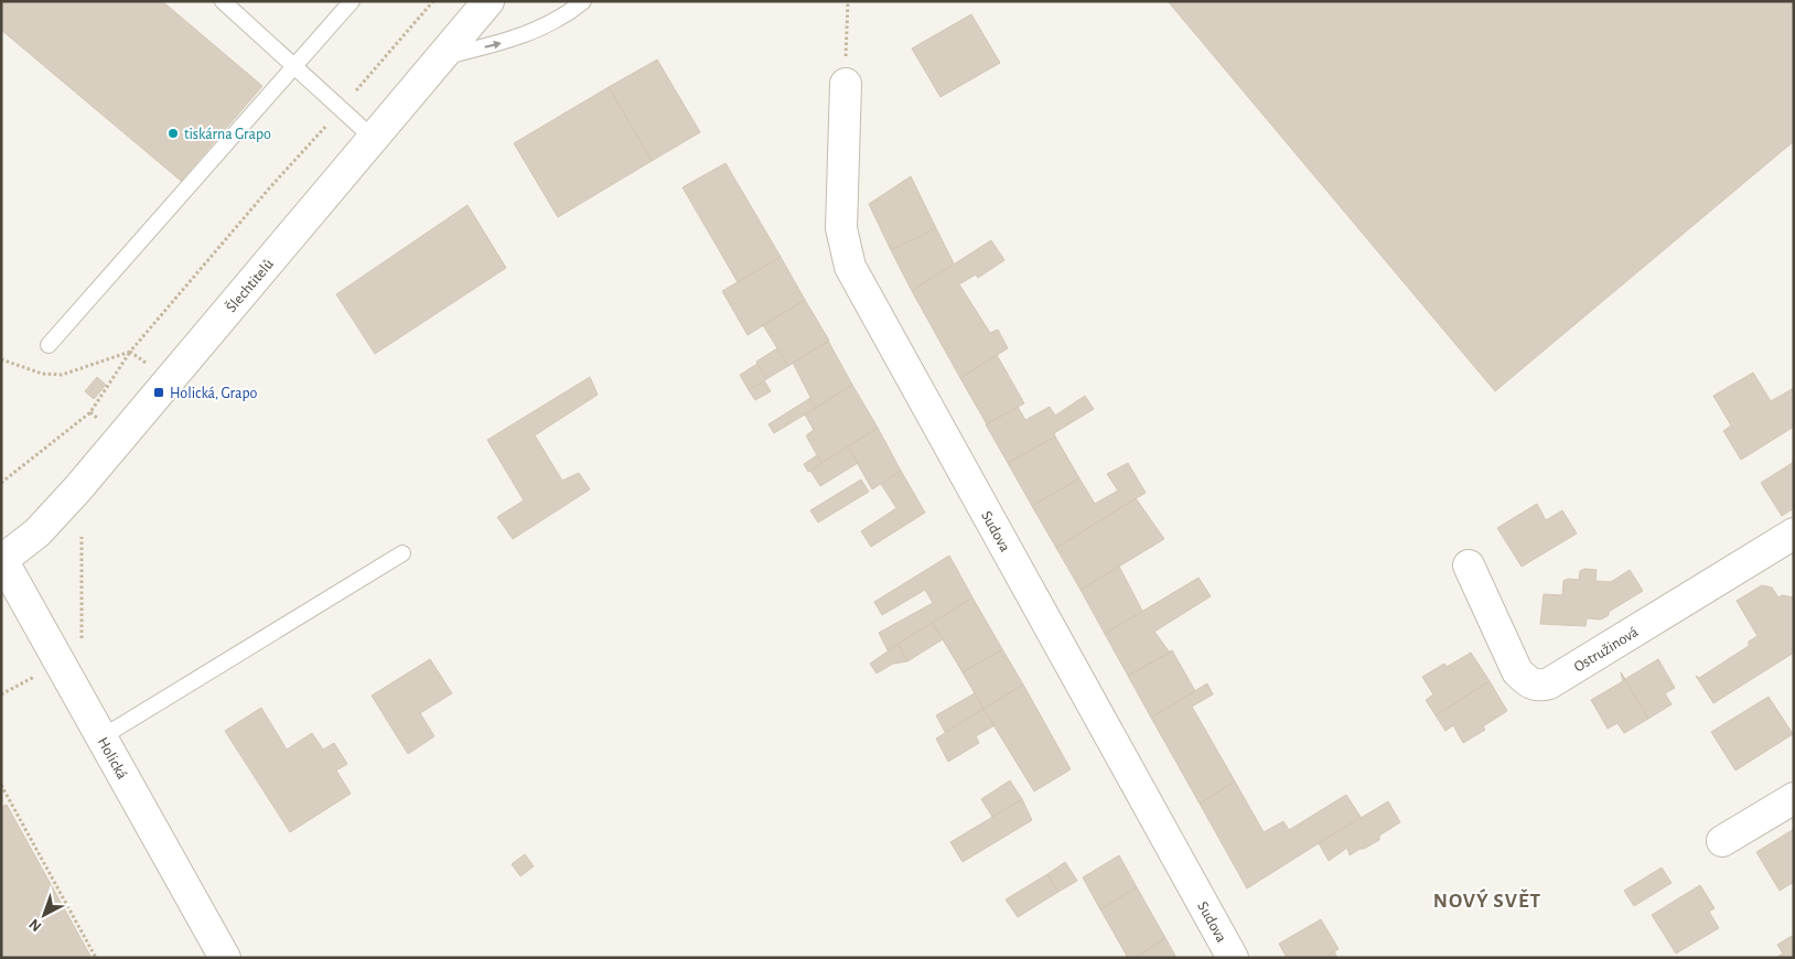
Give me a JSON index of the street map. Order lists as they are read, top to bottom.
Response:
{
  "streets": {
    "street": [
      "Šlechtitelů",
      "Sudova",
      "Ostružinová",
      "Holická"
    ]
  },
  "crossings": [
    ["Šlechtitelů", "Holická"]
  ],
  "districts": ["NOVÝ SVĚT"],
  "places": {
    "other": ["tiskárna Grapo"],
    "transit": ["Holická, Grapo"]
  },
  "north": "bottom left"
}
